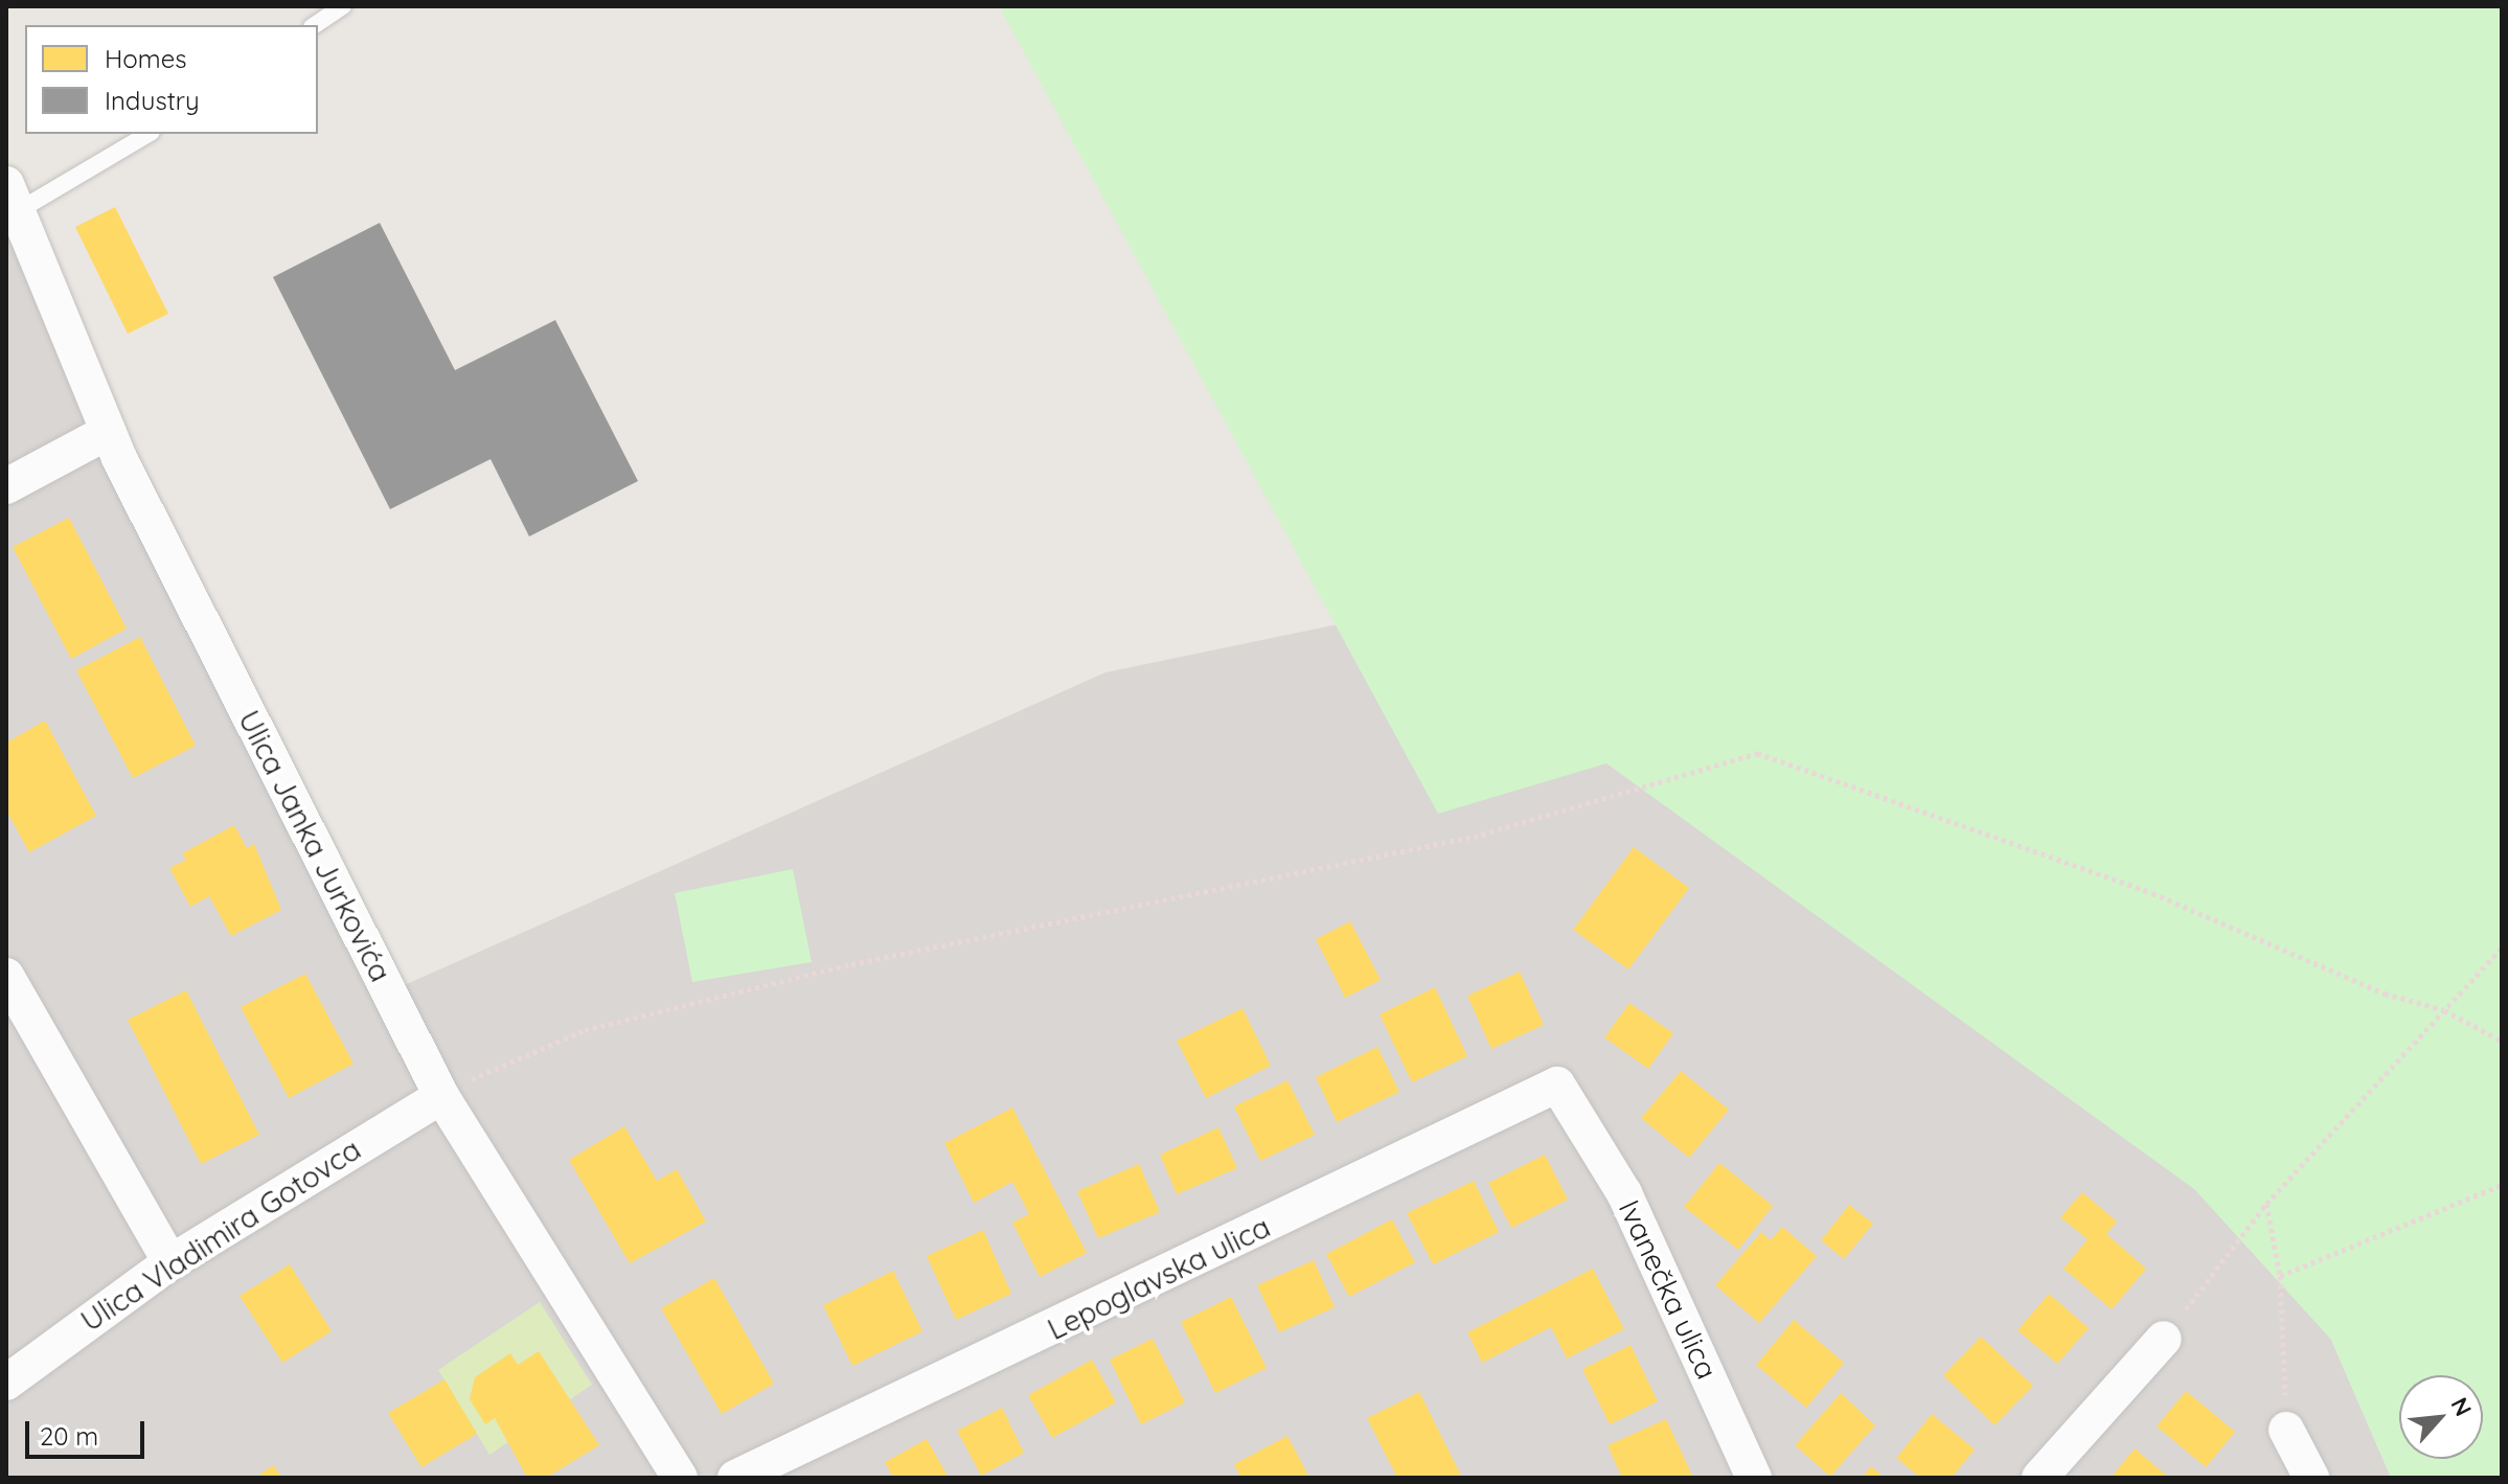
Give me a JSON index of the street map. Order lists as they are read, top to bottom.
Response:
{
  "streets": {
    "street": [
      "Ulica Janka Jurkovića",
      "Ulica Vladimira Gotovca",
      "Lepoglavska ulica",
      "Ivanečka ulica"
    ]
  },
  "crossings": [
    ["Ulica Janka Jurkovića", "Ulica Vladimira Gotovca"],
    ["Lepoglavska ulica", "Ivanečka ulica"]
  ],
  "legend": ["Homes", "Industry"],
  "scale_bar": "20 m",
  "north": "top right"
}
